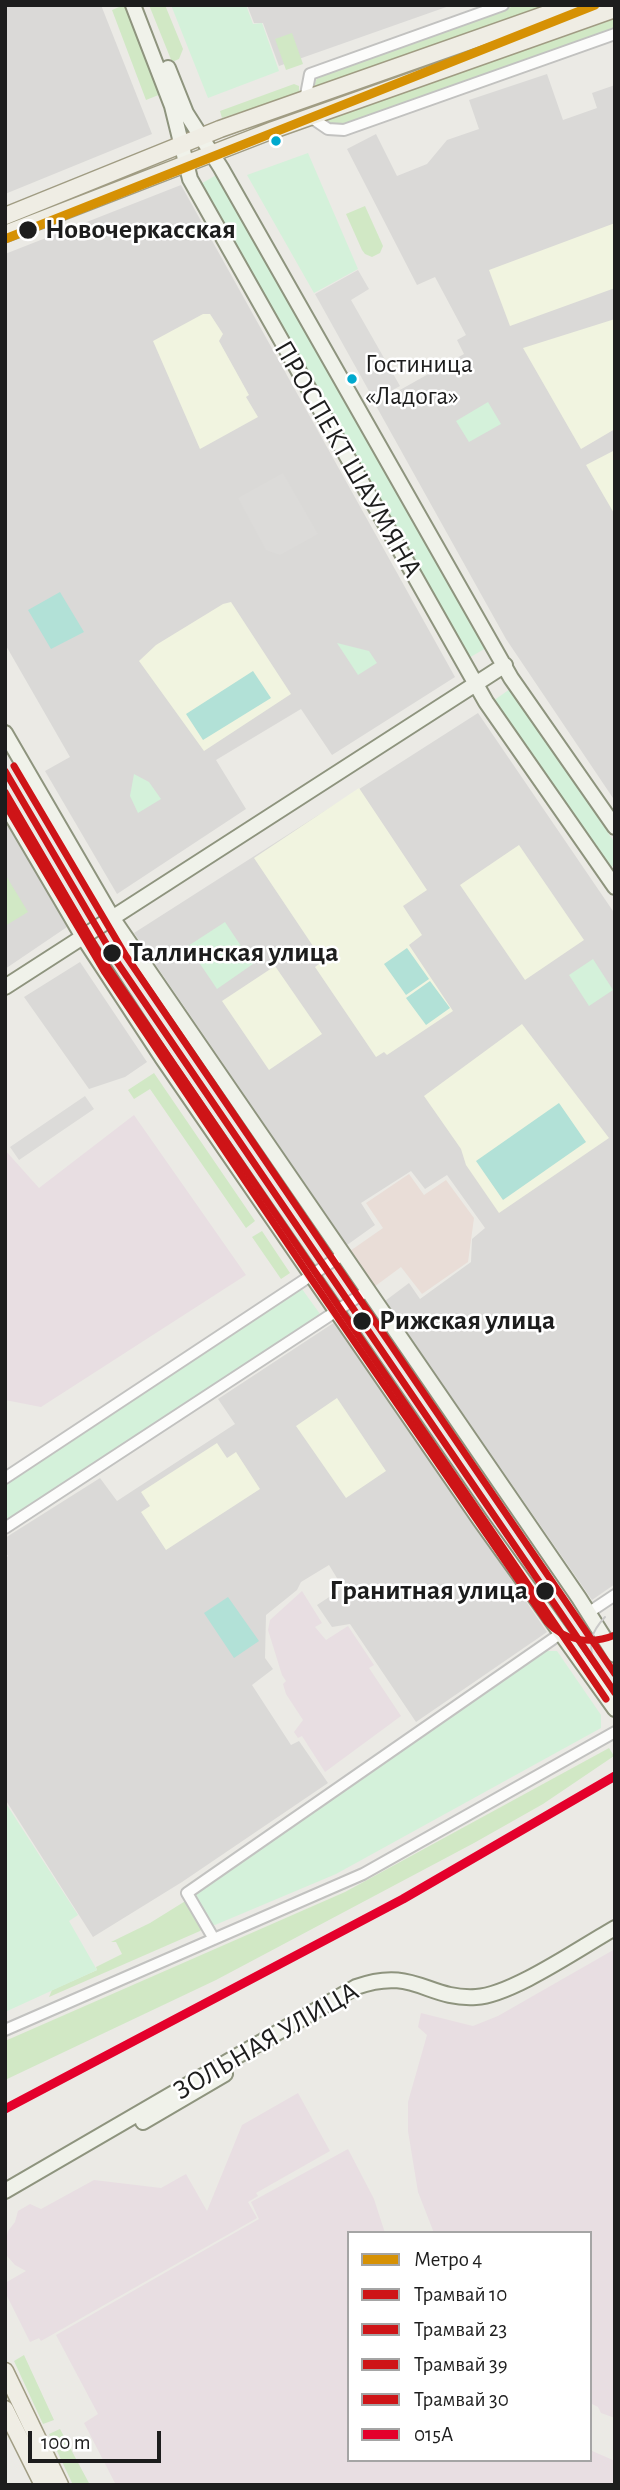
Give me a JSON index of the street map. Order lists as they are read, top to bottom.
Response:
{
  "streets": {
    "street": ["ПРОСПЕКТ ШАУМЯНА", "ЗОЛЬНАЯ УЛИЦА"]
  },
  "places": [
    "Новочеркасская",
    "Гостиница «Ладога»",
    "Таллинская улица",
    "Рижская улица",
    "Гранитная улица"
  ],
  "lines": [
    "metro line 4",
    "tram line 39",
    "tram line 10",
    "tram line 23",
    "tram line 30",
    "transit line 015А"
  ],
  "legend": [
    "Метро 4",
    "Трамвай 10",
    "Трамвай 23",
    "Трамвай 39",
    "Трамвай 30",
    "015А"
  ],
  "scale_bar": "100 m"
}
